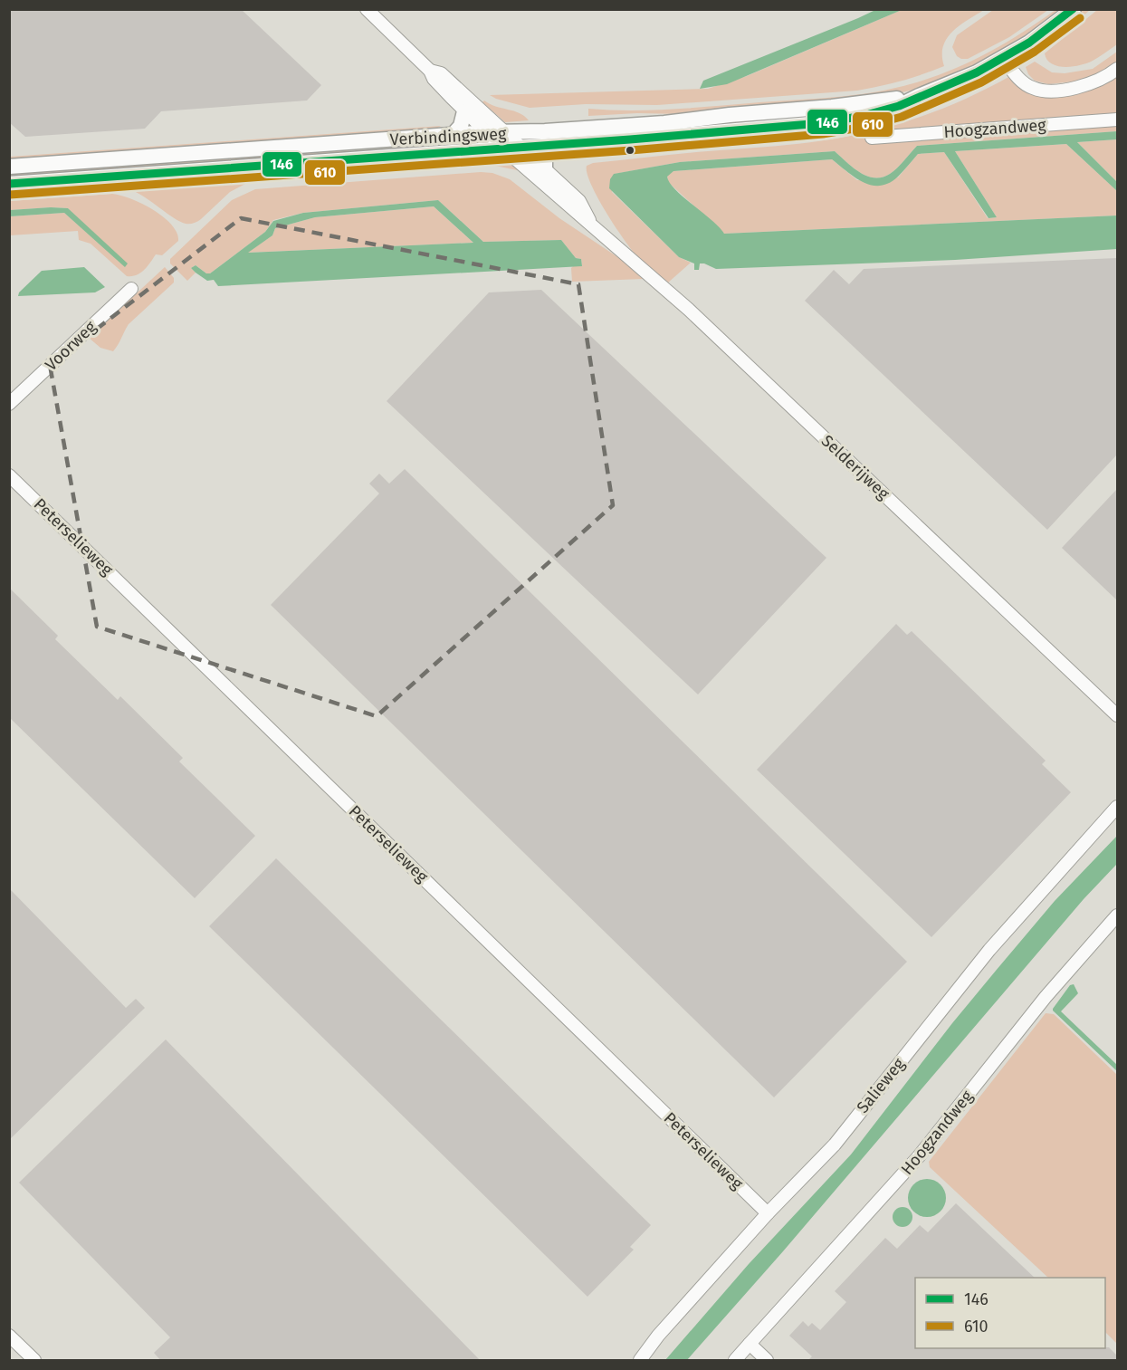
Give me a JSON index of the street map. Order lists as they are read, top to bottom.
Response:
{
  "streets": {
    "street": [
      "Hoogzandweg",
      "Verbindingsweg",
      "Voorweg",
      "Selderijweg",
      "Peterselieweg",
      "Salieweg"
    ]
  },
  "crossings": [
    ["Hoogzandweg", "Verbindingsweg"],
    ["Verbindingsweg", "Selderijweg"],
    ["Peterselieweg", "Salieweg"]
  ],
  "lines": ["transit line 146", "transit line 610"],
  "legend": ["146", "610"]
}
